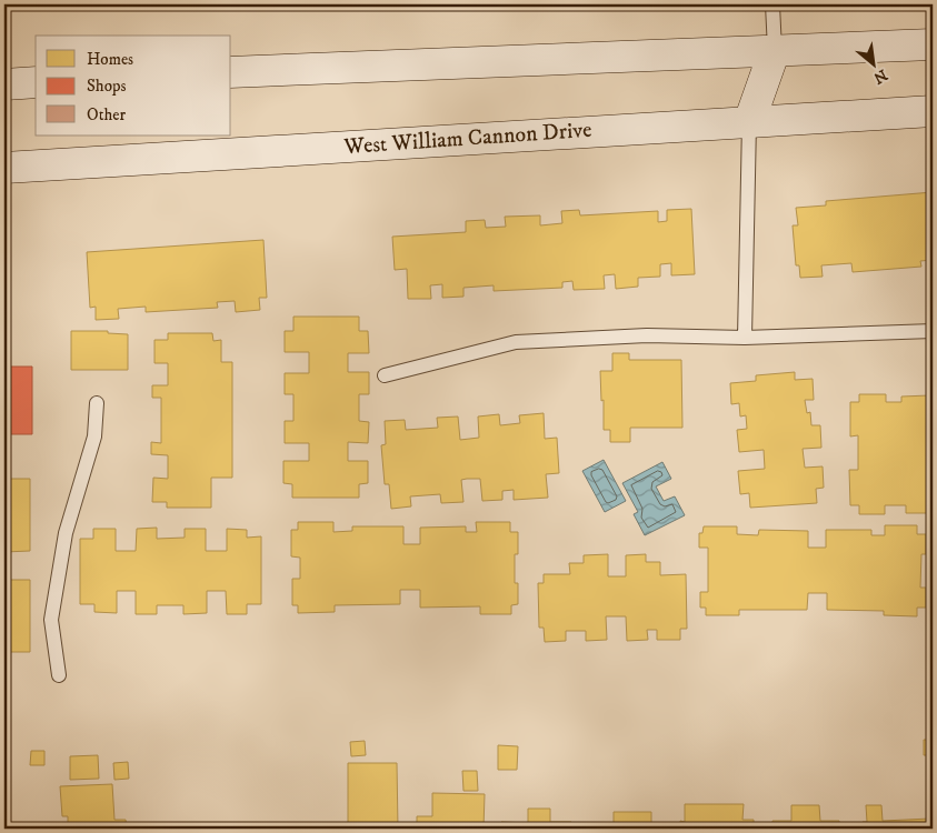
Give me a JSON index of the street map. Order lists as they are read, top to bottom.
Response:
{
  "streets": {
    "main road": ["West William Cannon Drive"]
  },
  "legend": ["Homes", "Shops", "Other"],
  "north": "bottom right"
}
